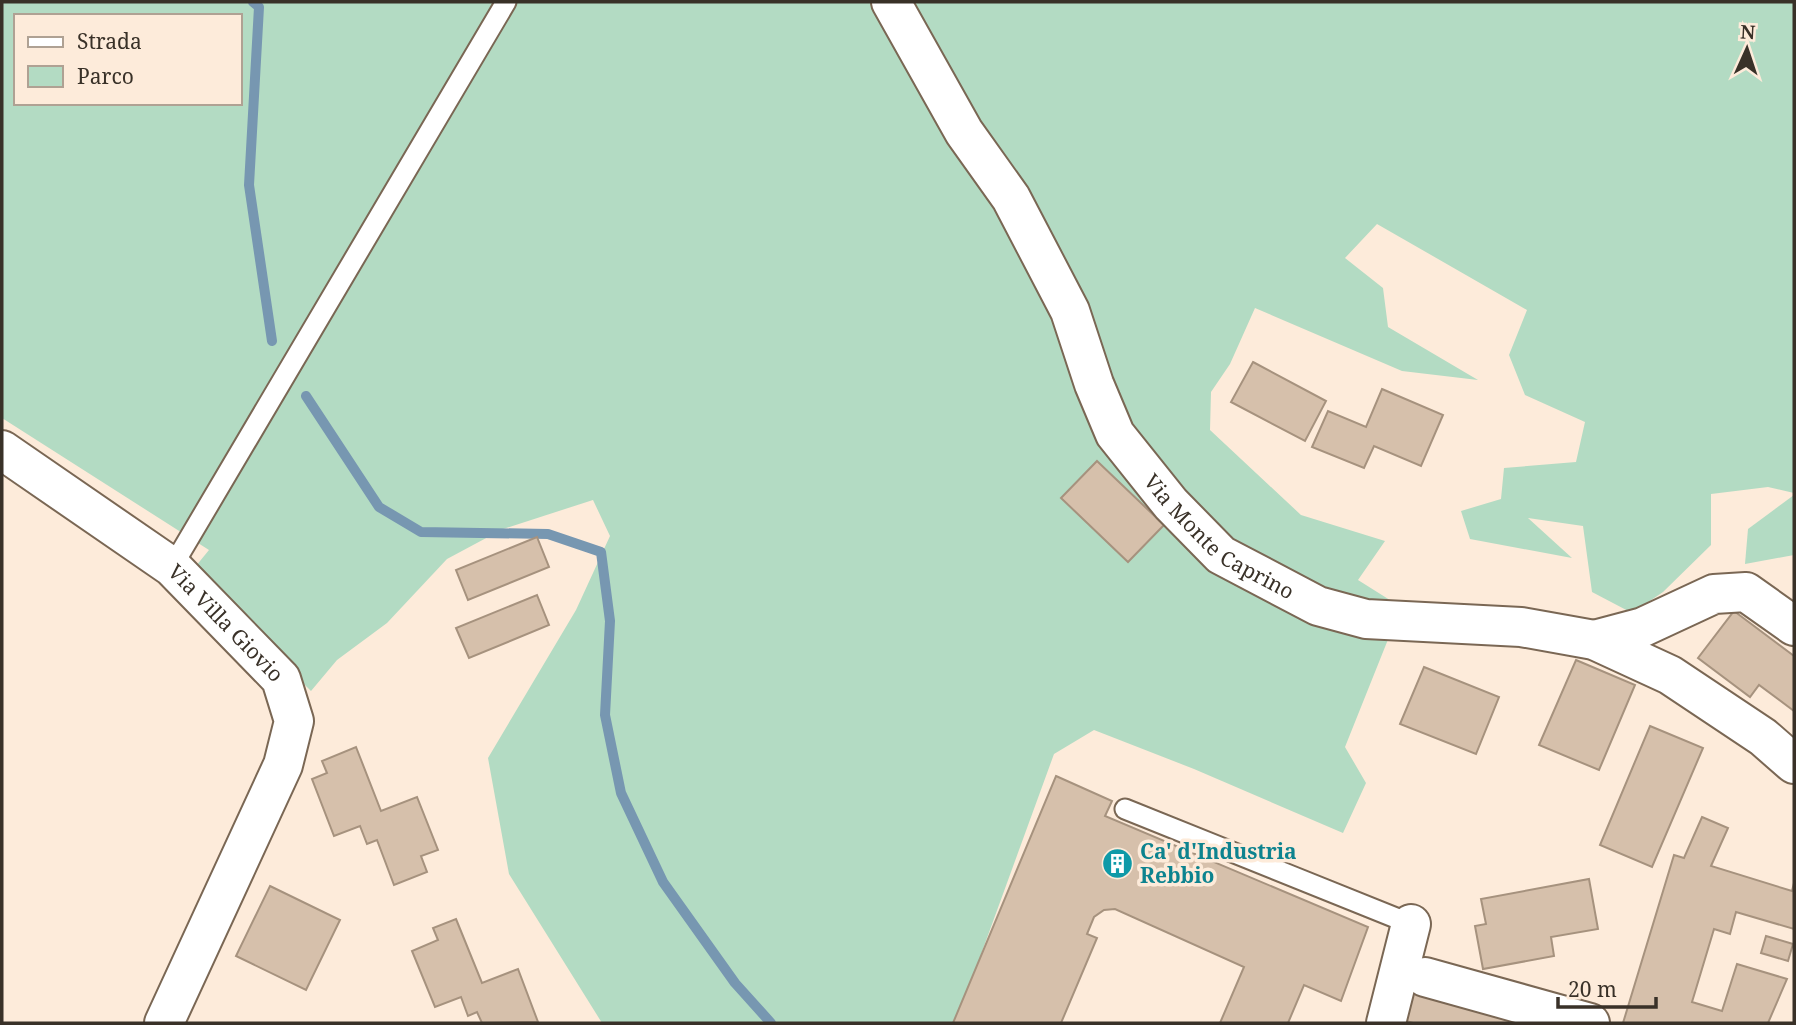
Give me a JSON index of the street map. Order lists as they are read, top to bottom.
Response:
{
  "streets": {
    "street": ["Via Monte Caprino", "Via Villa Giovio"]
  },
  "places": {
    "building": ["Ca' d'Industria Rebbio"]
  },
  "legend": ["Strada", "Parco"],
  "scale_bar": "20 m",
  "north": "top"
}
